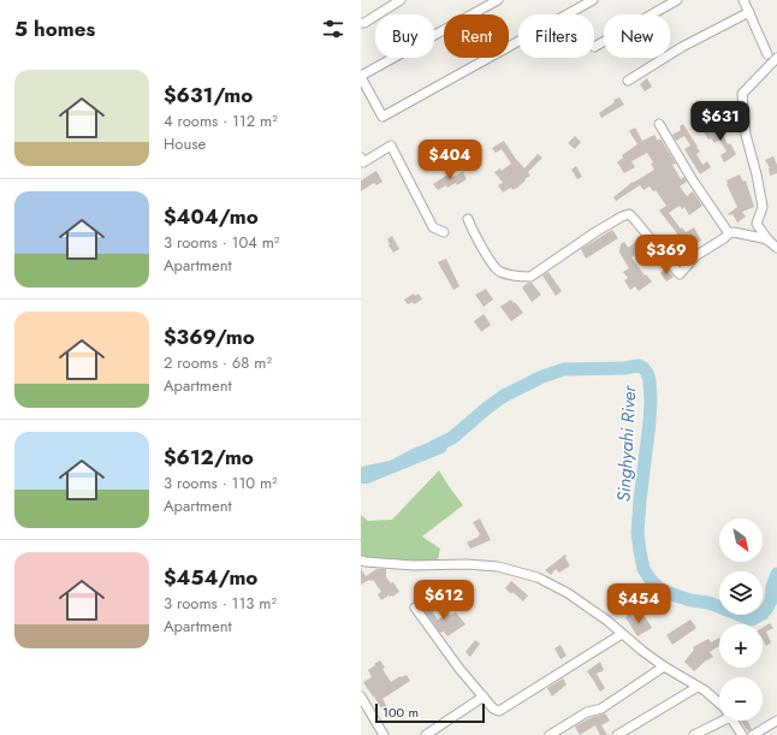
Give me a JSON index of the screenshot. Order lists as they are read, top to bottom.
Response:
{
  "water": ["Singhyahi River"],
  "scale_bar": "100 m",
  "north": "bottom right",
  "page": {
    "heading": "5 homes",
    "chip": [
      "Buy",
      "Rent",
      "Filters",
      "New"
    ],
    "list": [
      {
        "name": "$631/mo",
        "note": "4 rooms · 112 m² · House"
      },
      {
        "name": "$404/mo",
        "note": "3 rooms · 104 m² · Apartment"
      },
      {
        "name": "$369/mo",
        "note": "2 rooms · 68 m² · Apartment"
      },
      {
        "name": "$612/mo",
        "note": "3 rooms · 110 m² · Apartment"
      },
      {
        "name": "$454/mo",
        "note": "3 rooms · 113 m² · Apartment"
      }
    ],
    "price": [
      "$631",
      "$404",
      "$369",
      "$612",
      "$454"
    ],
    "map_buttons": ["+", "−"],
    "scale": "100 m"
  }
}
